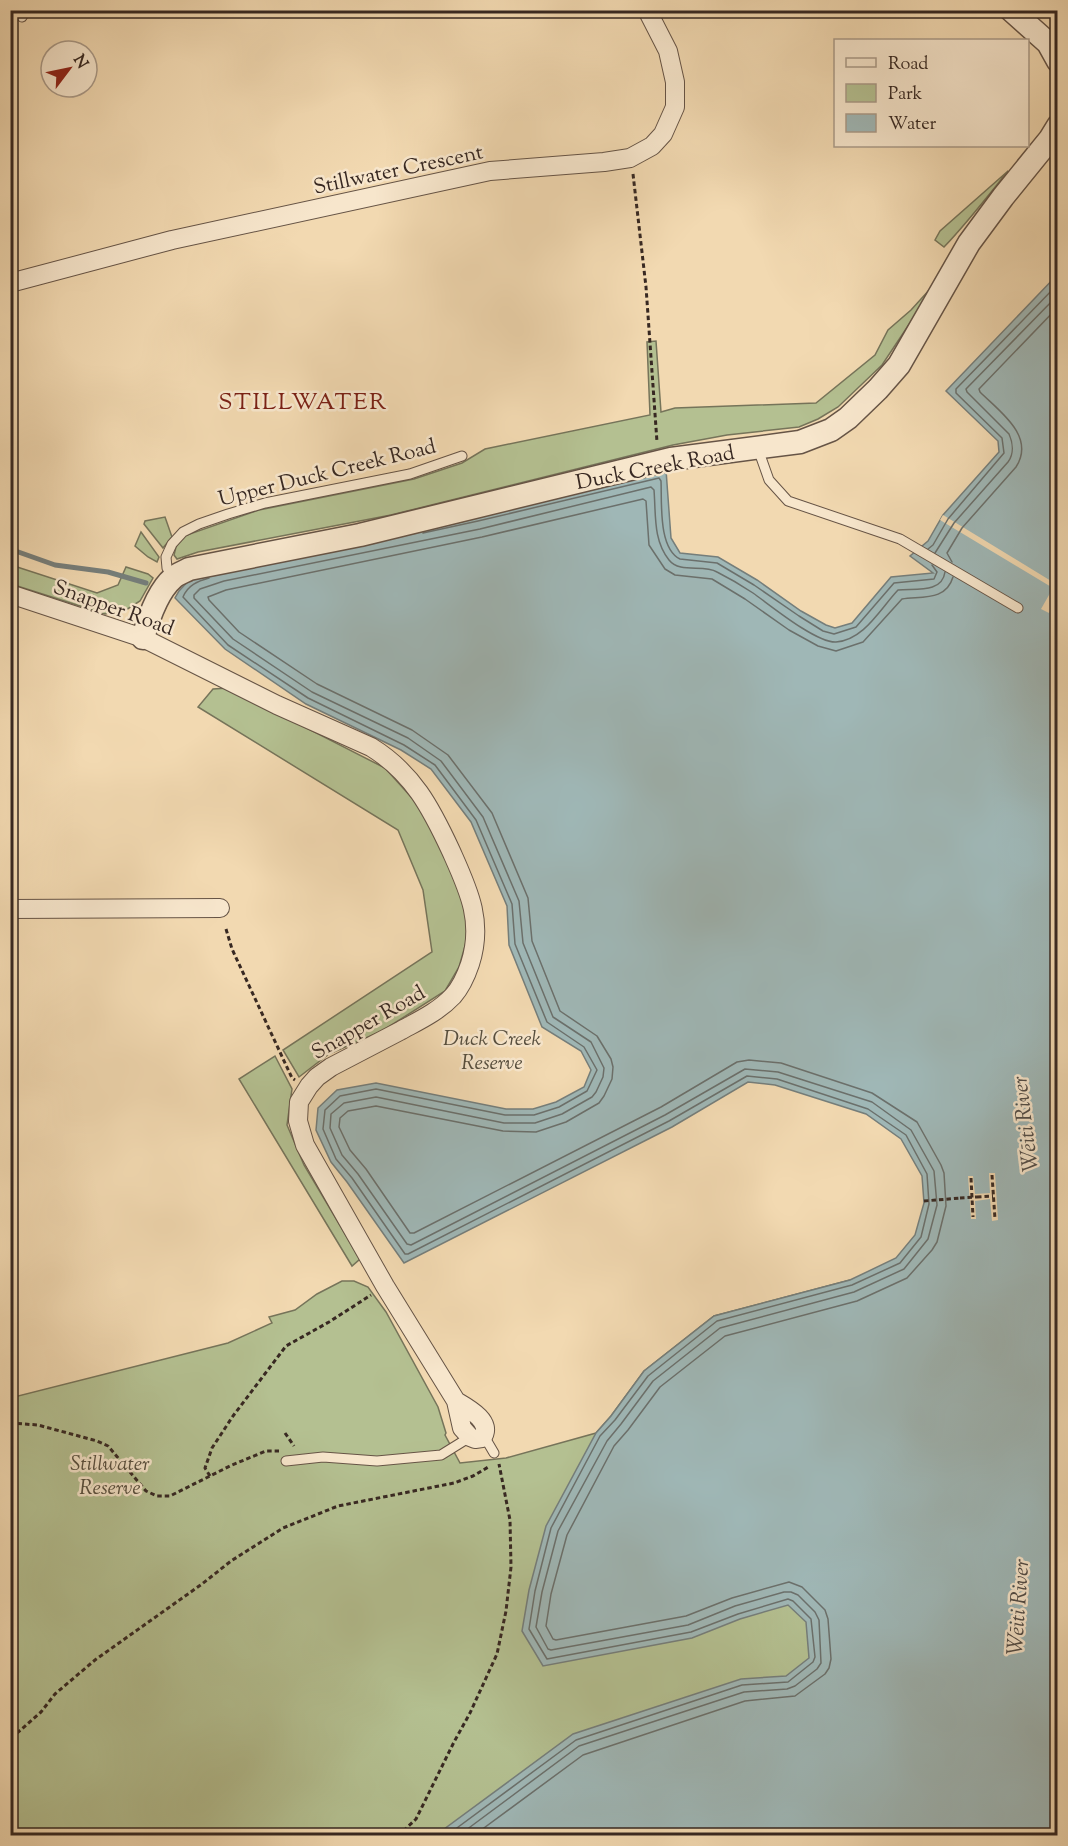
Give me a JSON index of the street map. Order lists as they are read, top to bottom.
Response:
{
  "streets": {
    "street": ["Stillwater Crescent", "Duck Creek Road", "Snapper Road"],
    "lane": ["Upper Duck Creek Road"]
  },
  "crossings": [
    ["Duck Creek Road", "Upper Duck Creek Road"]
  ],
  "districts": ["STILLWATER"],
  "water": ["Wēiti River"],
  "parks": ["Duck Creek Reserve", "Stillwater Reserve"],
  "legend": ["Road", "Park", "Water"],
  "north": "top right"
}
